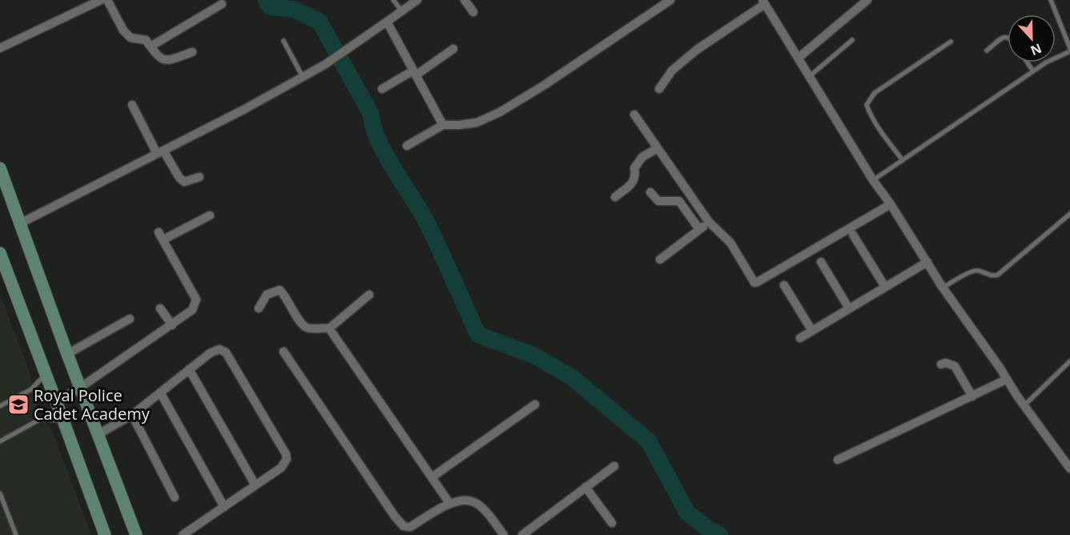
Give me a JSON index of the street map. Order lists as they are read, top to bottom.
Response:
{
  "places": {
    "school or university": ["Royal Police Cadet Academy"]
  },
  "north": "bottom"
}
